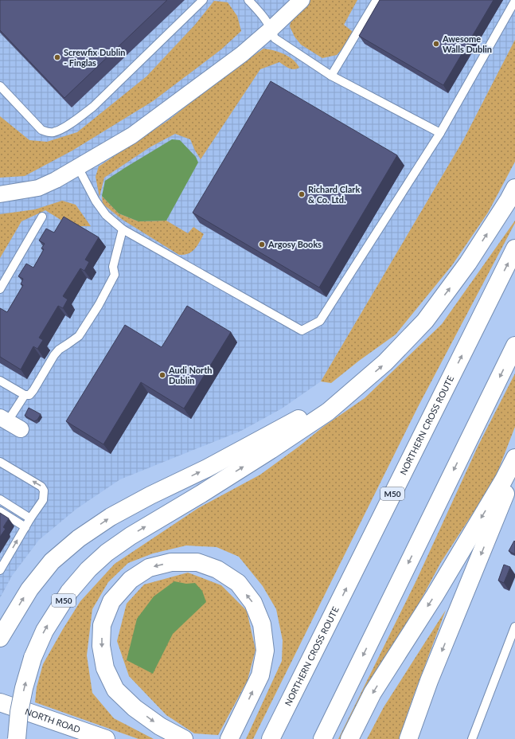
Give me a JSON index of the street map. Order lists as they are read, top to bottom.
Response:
{
  "streets": {
    "main road": ["NORTHERN CROSS ROUTE", "M50", "NORTH ROAD"]
  },
  "places": [
    "Awesome Walls Dublin",
    "Screwfix Dublin - Finglas",
    "Richard Clark & Co. Ltd.",
    "Argosy Books",
    "Audi North Dublin"
  ]
}
